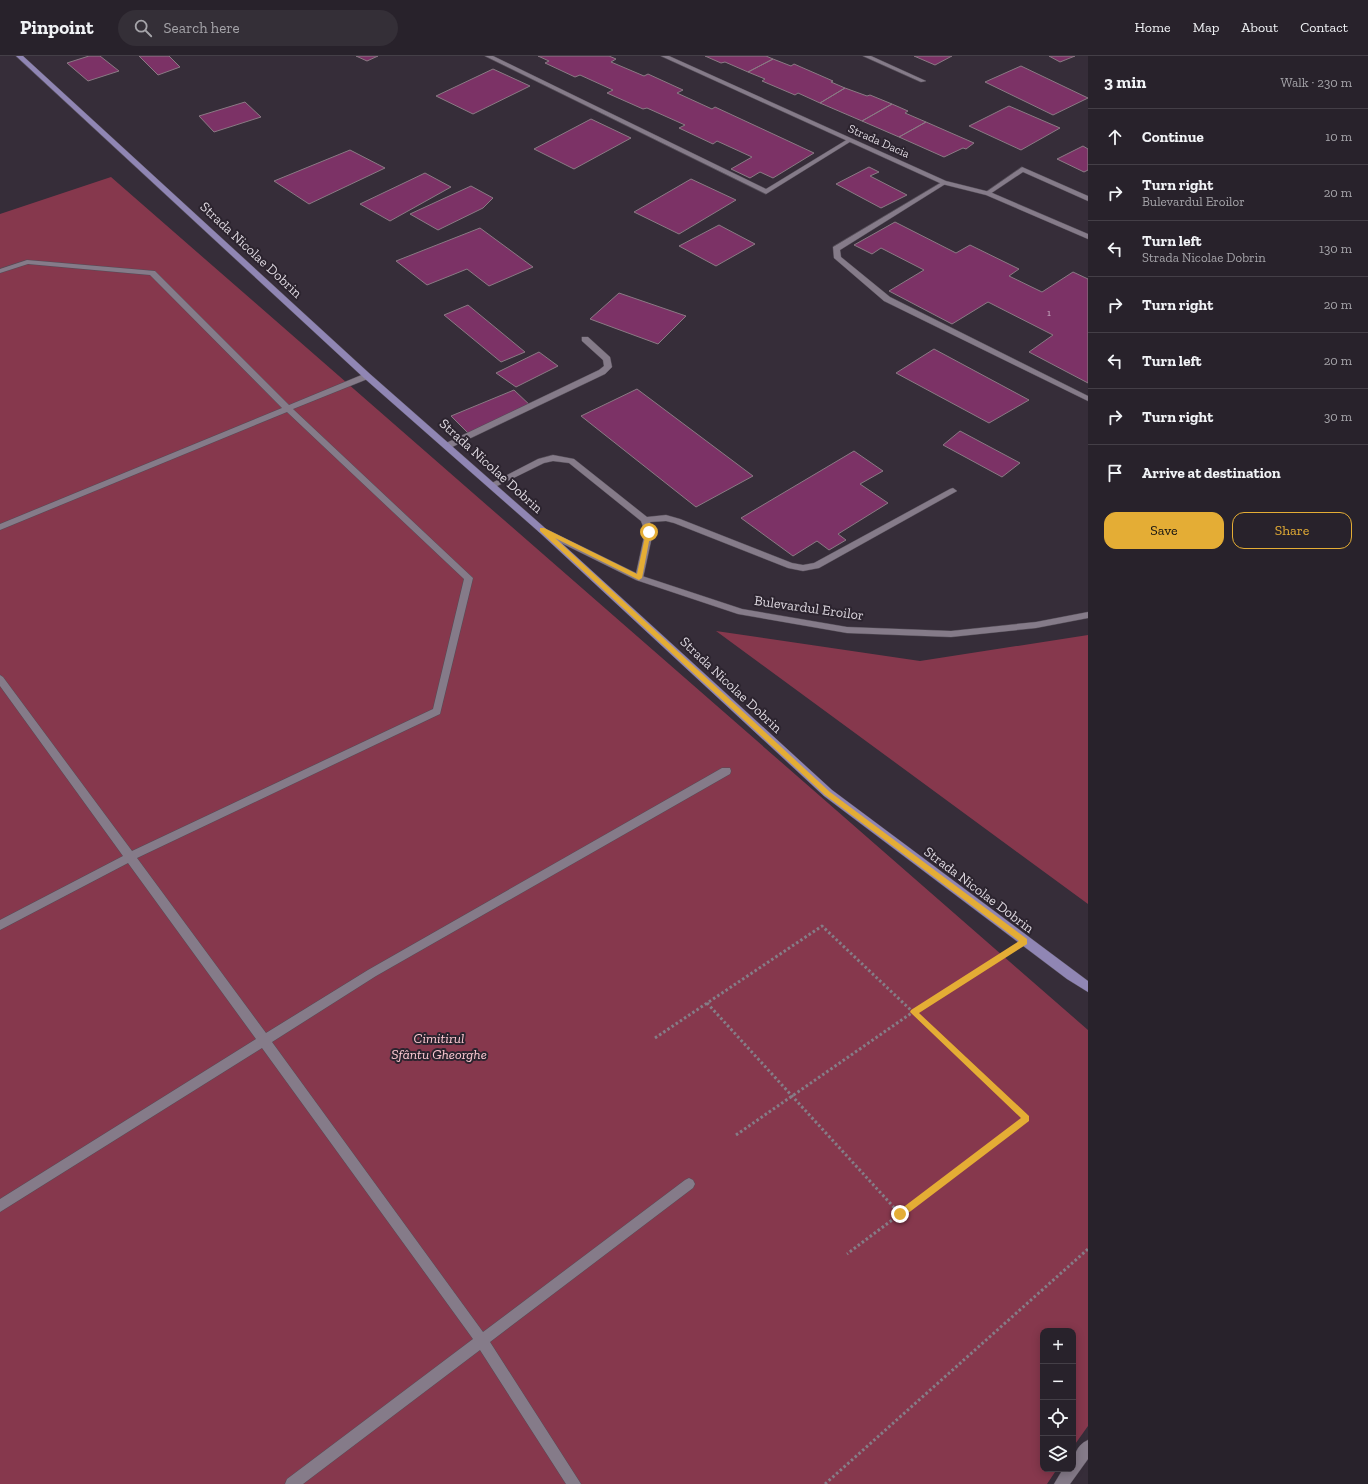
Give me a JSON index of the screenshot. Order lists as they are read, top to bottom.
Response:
{
  "streets": {
    "main road": ["Strada Nicolae Dobrin"],
    "street": ["Strada Dacia", "Bulevardul Eroilor"]
  },
  "crossings": [
    ["Strada Nicolae Dobrin", "Bulevardul Eroilor"]
  ],
  "parks": ["Cimitirul Sfântu Gheorghe"],
  "house_numbers": ["1"],
  "page": {
    "header": "Pinpoint",
    "search": "Search here",
    "nav": [
      "Home",
      "Map",
      "About",
      "Contact"
    ],
    "heading": ["3 min", "Walk · 230 m"],
    "list": [
      ["Continue", "10 m"],
      ["Turn right", "Bulevardul Eroilor", "20 m"],
      ["Turn left", "Strada Nicolae Dobrin", "130 m"],
      ["Turn right", "20 m"],
      ["Turn left", "20 m"],
      ["Turn right", "30 m"],
      "Arrive at destination"
    ],
    "buttons": ["Save", "Share"],
    "map_buttons": ["+", "−"]
  }
}
